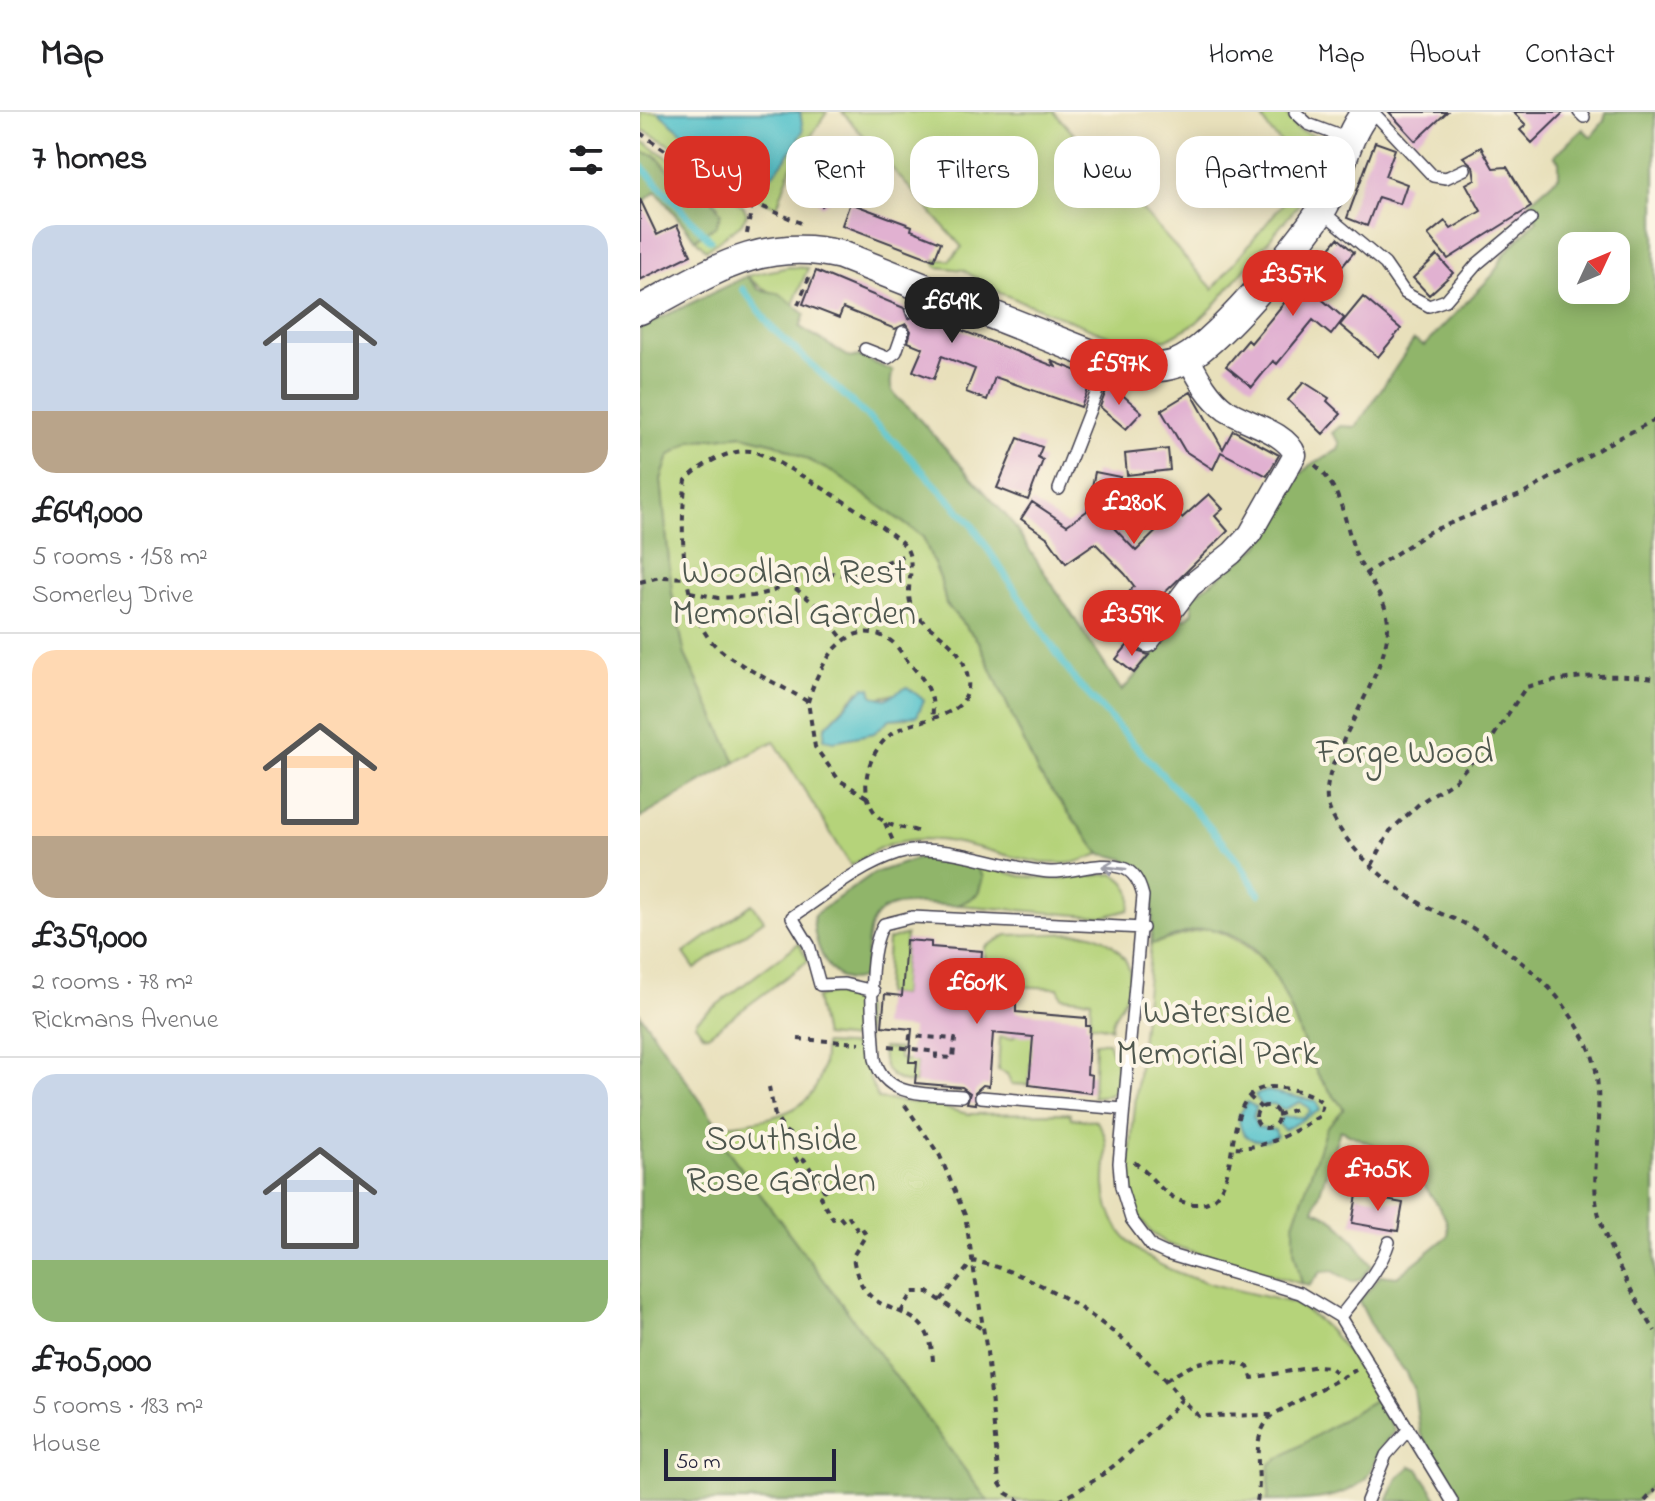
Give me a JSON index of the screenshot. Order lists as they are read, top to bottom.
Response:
{
  "parks": [
    "Woodland Rest Memorial Garden",
    "Forge Wood",
    "Waterside Memorial Park",
    "Southside Rose Garden"
  ],
  "scale_bar": "50 m",
  "north": "top right",
  "page": {
    "header": "Map",
    "nav": [
      "Home",
      "Map",
      "About",
      "Contact"
    ],
    "heading": "7 homes",
    "chip": [
      "Buy",
      "Rent",
      "Filters",
      "New",
      "Apartment"
    ],
    "list": [
      {
        "name": "£649,000",
        "note": "5 rooms · 158 m² · Somerley Drive"
      },
      {
        "name": "£359,000",
        "note": "2 rooms · 78 m² · Rickmans Avenue"
      },
      {
        "name": "£705,000",
        "note": "5 rooms · 183 m² · House"
      }
    ],
    "price": [
      "£357K",
      "£649K",
      "£597K",
      "£280K",
      "£359K",
      "£601K",
      "£705K"
    ],
    "scale": "50 m"
  }
}
